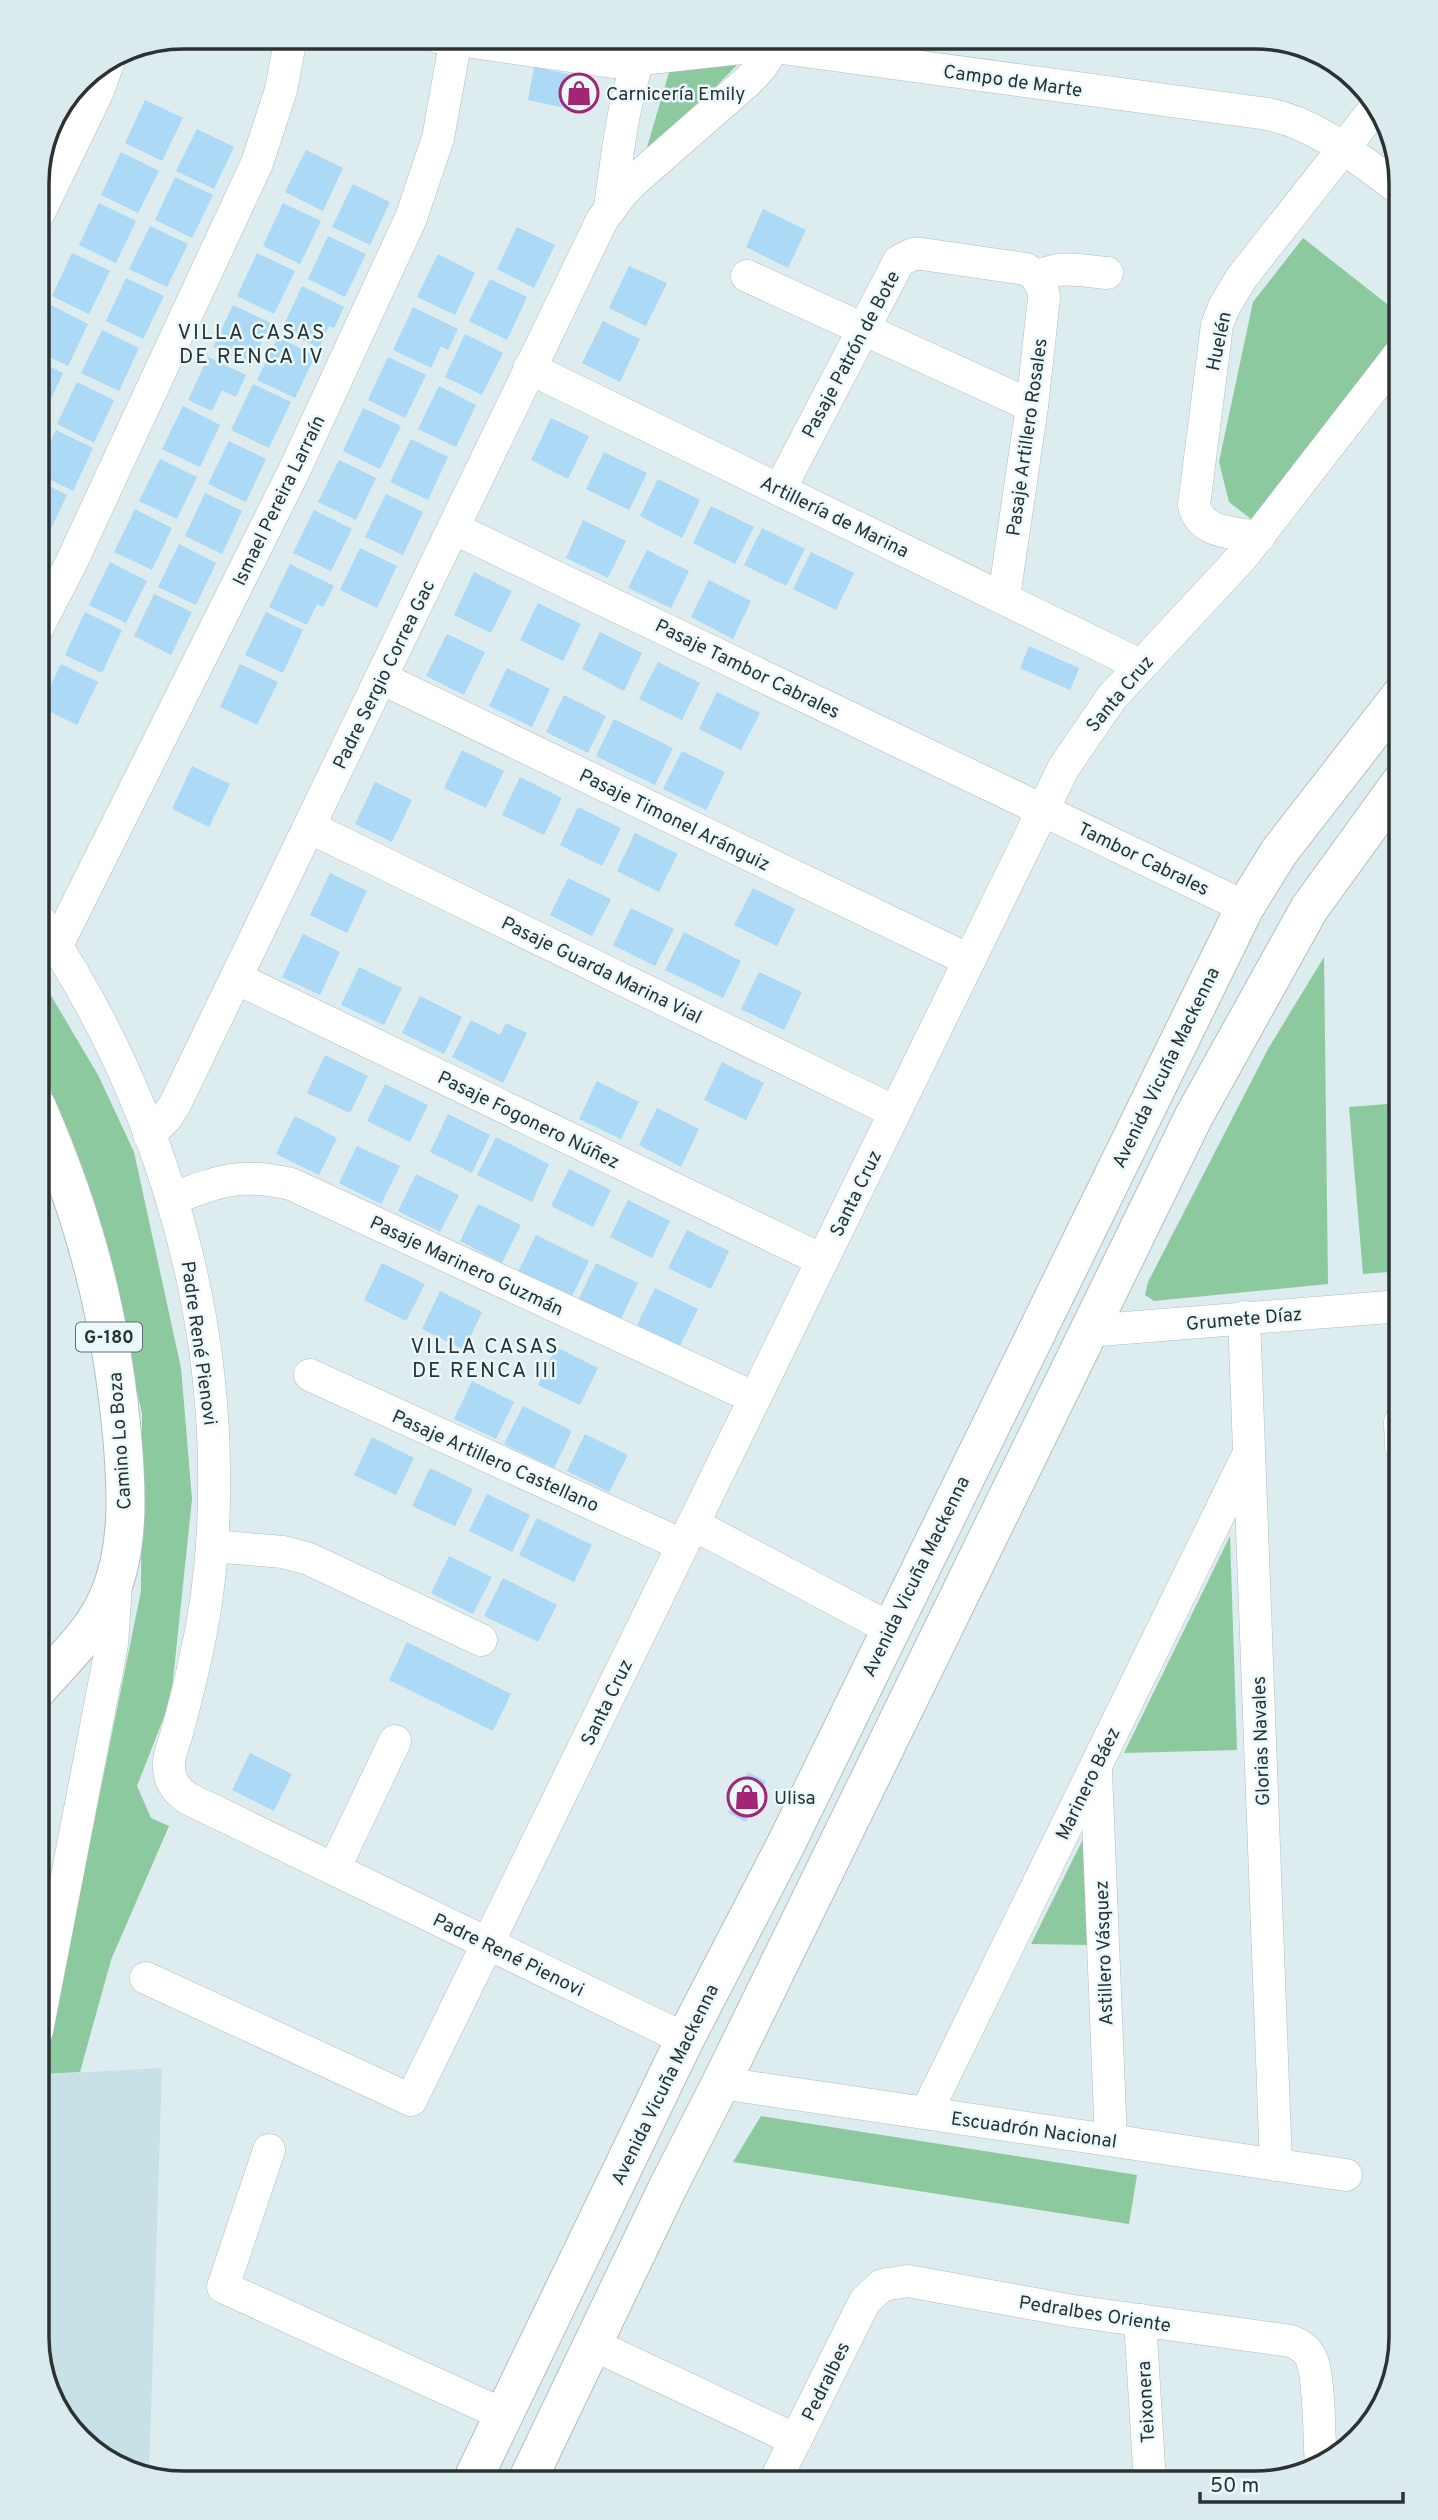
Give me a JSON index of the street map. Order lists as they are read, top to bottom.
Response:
{
  "streets": {
    "street": [
      "Campo de Marte",
      "Huelén",
      "Pasaje Patrón de Bote",
      "Pasaje Artillero Rosales",
      "Ismael Pereira Larraín",
      "Artillería de Marina",
      "Pasaje Tambor Cabrales",
      "Padre Sergio Correa Gac",
      "Santa Cruz",
      "Pasaje Timonel Aránguiz",
      "Tambor Cabrales",
      "Pasaje Guarda Marina Vial",
      "Avenida Vicuña Mackenna",
      "Pasaje Fogonero Núñez",
      "Pasaje Marinero Guzmán",
      "Grumete Díaz",
      "G-180",
      "Padre René Pienovi",
      "Camino Lo Boza",
      "Pasaje Artillero Castellano",
      "Glorias Navales",
      "Marinero Báez",
      "Astillero Vásquez",
      "Escuadrón Nacional",
      "Pedralbes Oriente",
      "Pedralbes",
      "Teixonera"
    ]
  },
  "crossings": [
    ["Campo de Marte", "Huelén"],
    ["Huelén", "Santa Cruz"],
    ["Pasaje Patrón de Bote", "Pasaje Artillero Rosales"],
    ["Pasaje Patrón de Bote", "Artillería de Marina"],
    ["Pasaje Artillero Rosales", "Artillería de Marina"],
    ["Ismael Pereira Larraín", "Padre René Pienovi"],
    ["Artillería de Marina", "Padre Sergio Correa Gac"],
    ["Artillería de Marina", "Santa Cruz"],
    ["Pasaje Tambor Cabrales", "Padre Sergio Correa Gac"],
    ["Pasaje Tambor Cabrales", "Santa Cruz"],
    ["Pasaje Tambor Cabrales", "Tambor Cabrales"],
    ["Padre Sergio Correa Gac", "Pasaje Timonel Aránguiz"],
    ["Padre Sergio Correa Gac", "Pasaje Guarda Marina Vial"],
    ["Padre Sergio Correa Gac", "Pasaje Fogonero Núñez"],
    ["Padre Sergio Correa Gac", "Padre René Pienovi"],
    ["Santa Cruz", "Pasaje Timonel Aránguiz"],
    ["Santa Cruz", "Tambor Cabrales"],
    ["Santa Cruz", "Pasaje Guarda Marina Vial"],
    ["Santa Cruz", "Pasaje Fogonero Núñez"],
    ["Santa Cruz", "Pasaje Marinero Guzmán"],
    ["Santa Cruz", "Padre René Pienovi"],
    ["Santa Cruz", "Pasaje Artillero Castellano"],
    ["Tambor Cabrales", "Avenida Vicuña Mackenna"],
    ["Avenida Vicuña Mackenna", "Padre René Pienovi"],
    ["Avenida Vicuña Mackenna", "Pasaje Artillero Castellano"],
    ["Pasaje Marinero Guzmán", "Padre René Pienovi"],
    ["Grumete Díaz", "Glorias Navales"],
    ["Glorias Navales", "Marinero Báez"],
    ["Glorias Navales", "Escuadrón Nacional"],
    ["Marinero Báez", "Astillero Vásquez"],
    ["Marinero Báez", "Escuadrón Nacional"],
    ["Astillero Vásquez", "Escuadrón Nacional"],
    ["Pedralbes Oriente", "Pedralbes"],
    ["Pedralbes Oriente", "Teixonera"]
  ],
  "districts": ["VILLA CASAS DE RENCA IV", "VILLA CASAS DE RENCA III"],
  "places": {
    "shop": ["Carnicería Emily", "Ulisa"]
  },
  "scale_bar": "50 m"
}
